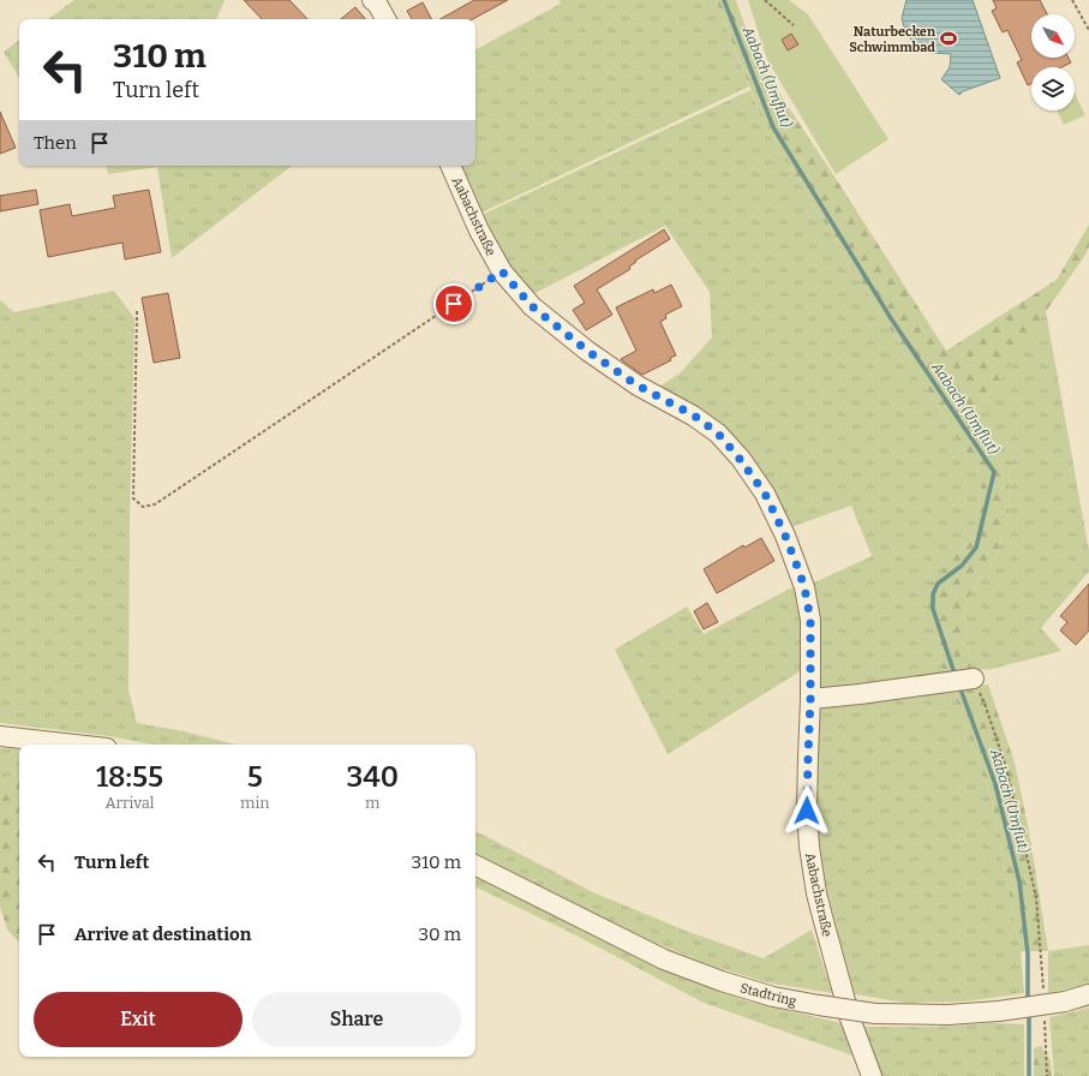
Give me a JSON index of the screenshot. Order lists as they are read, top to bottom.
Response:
{
  "streets": {
    "street": ["Aabachstraße", "Stadtring"]
  },
  "water": ["Aabach (Umflut)"],
  "places": {
    "sports": ["Naturbecken Schwimmbad"]
  },
  "north": "bottom right",
  "page": {
    "turn": ["310 m", "Turn left"],
    "then": "Then",
    "eta": [
      "18:55",
      "Arrival",
      "5",
      "min",
      "340",
      "m"
    ],
    "list": [
      {
        "name": "Turn left",
        "value": "310 m"
      },
      {
        "name": "Arrive at destination",
        "value": "30 m"
      }
    ],
    "buttons": ["Exit", "Share"]
  }
}
